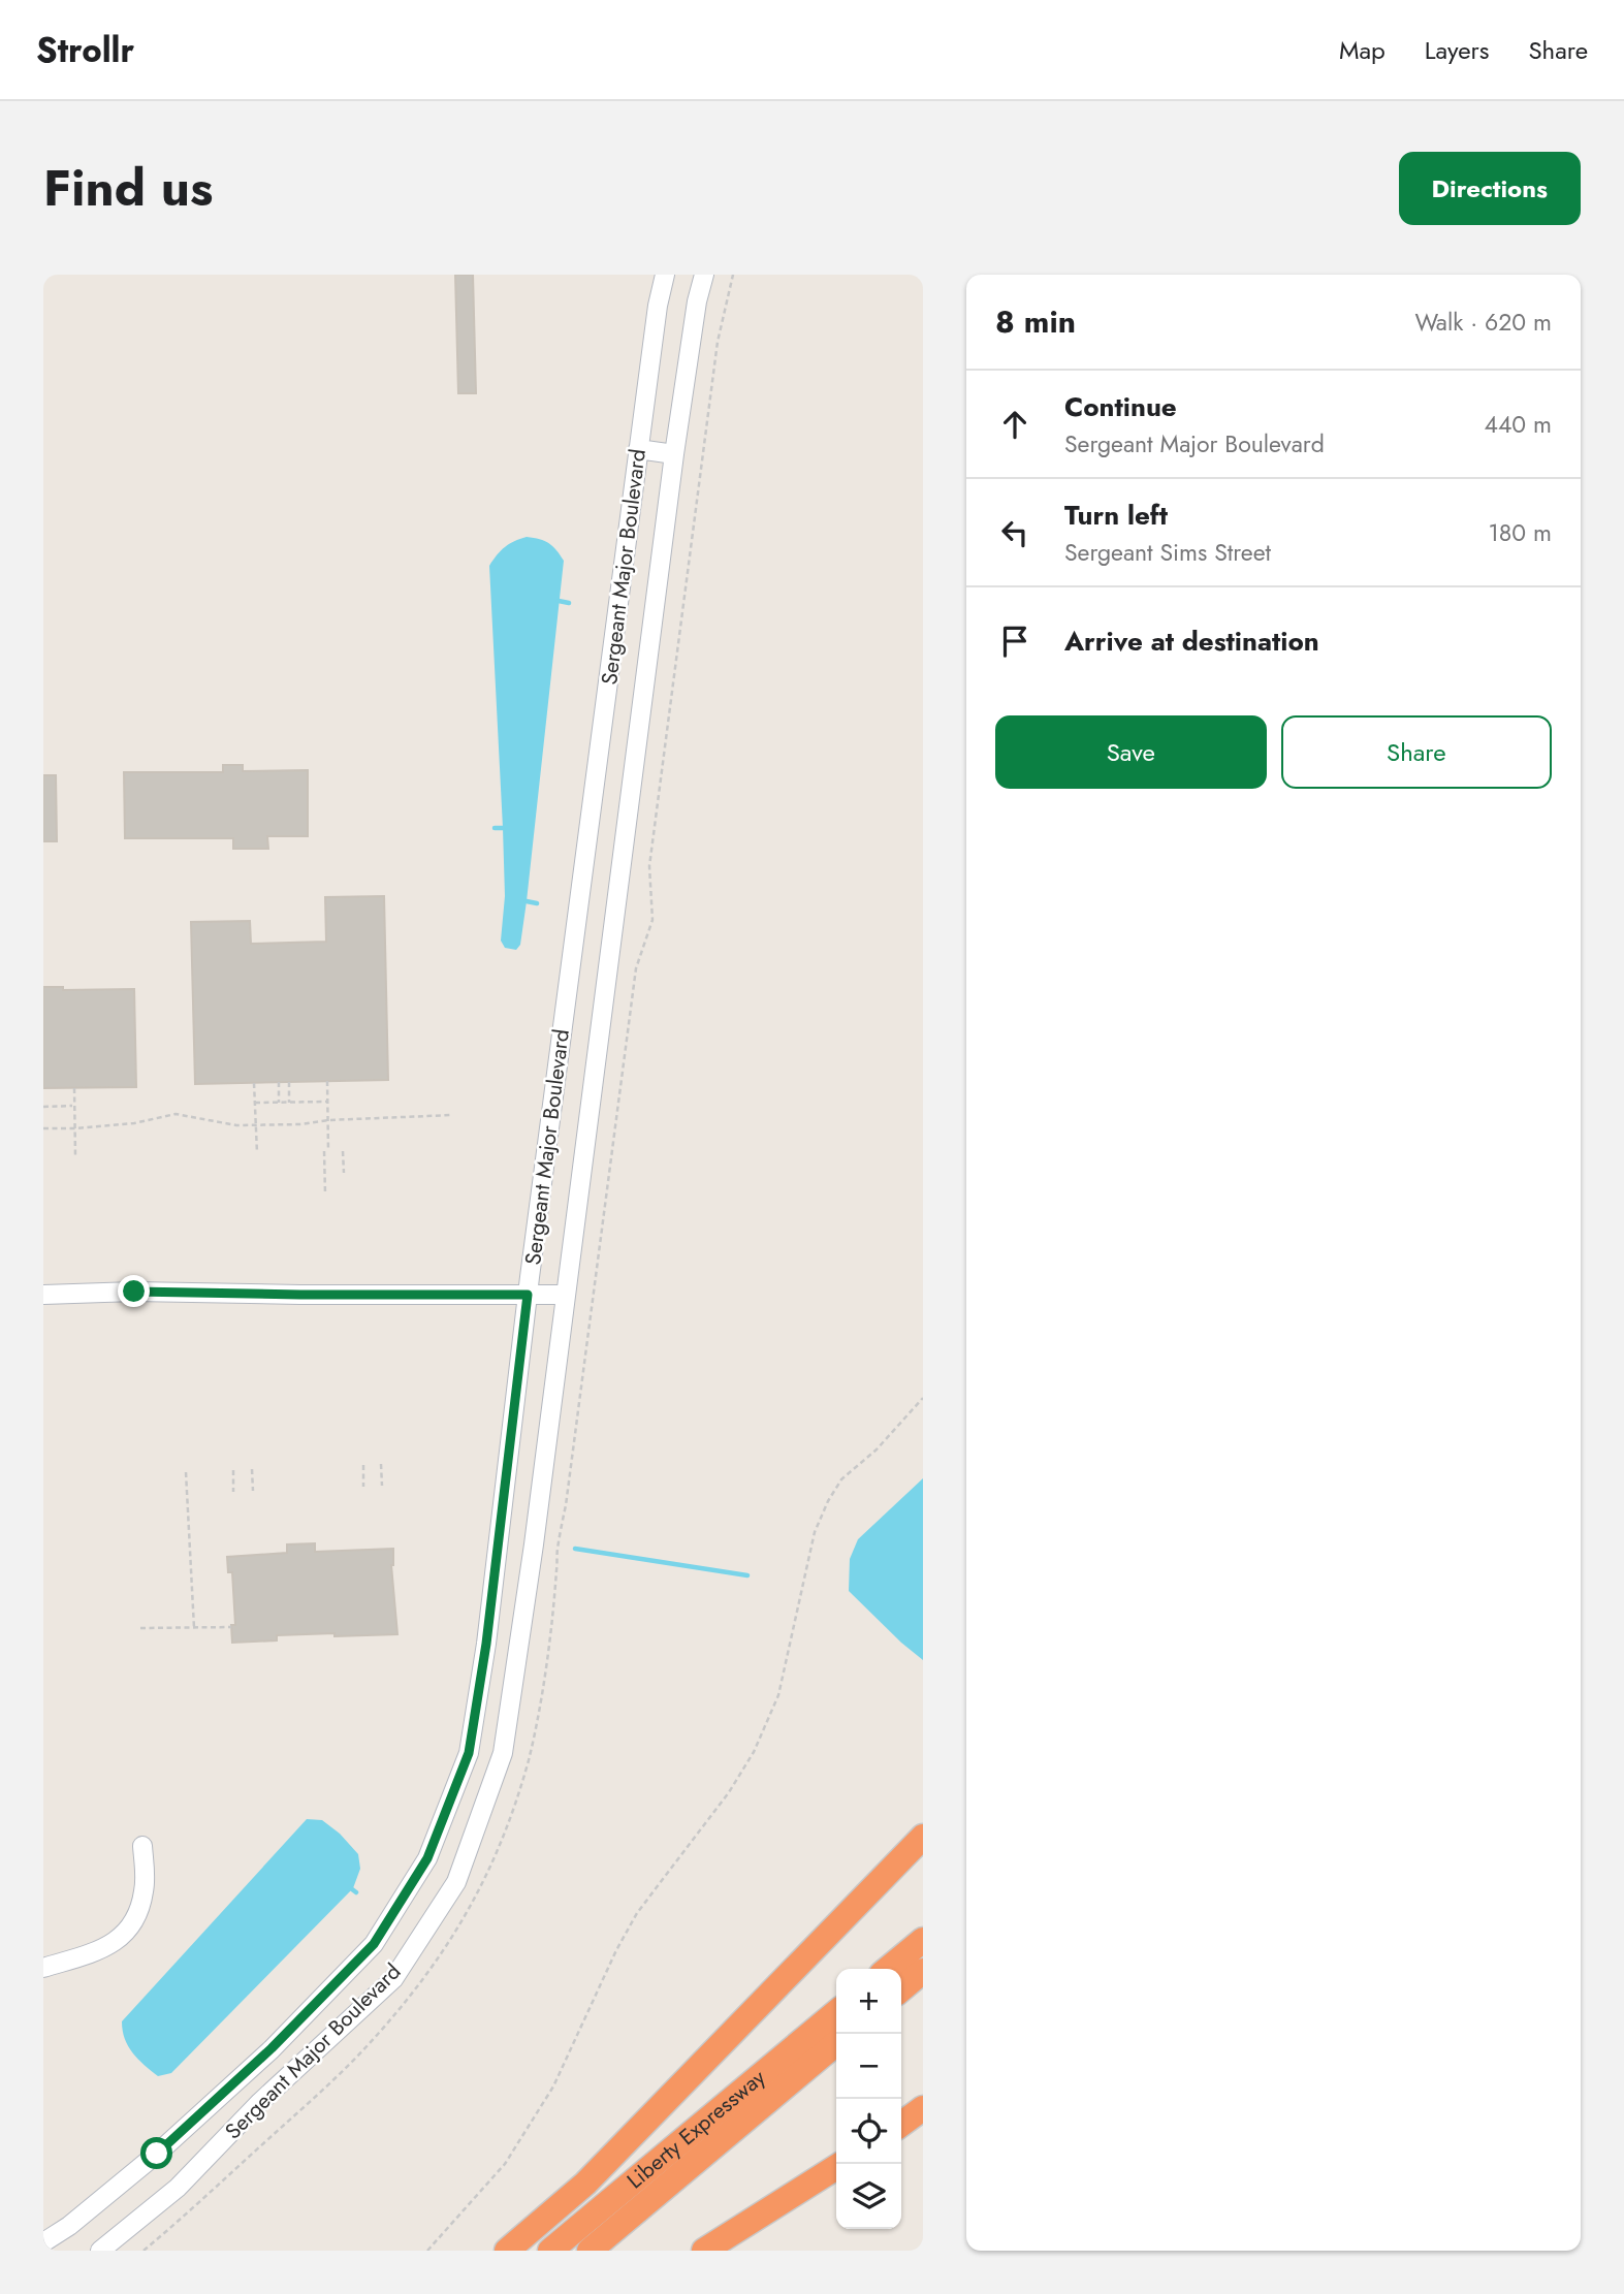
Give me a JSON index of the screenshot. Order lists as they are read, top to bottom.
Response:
{
  "streets": {
    "highway": ["Liberty Expressway"],
    "street": ["Sergeant Major Boulevard"]
  },
  "page": {
    "header": "Strollr",
    "nav": ["Map", "Layers", "Share"],
    "title": "Find us",
    "buttons": [
      "Directions",
      ["Save", "Share"]
    ],
    "heading": ["8 min", "Walk · 620 m"],
    "list": [
      ["Continue", "Sergeant Major Boulevard", "440 m"],
      ["Turn left", "Sergeant Sims Street", "180 m"],
      "Arrive at destination"
    ],
    "map_buttons": ["+", "−"]
  }
}
